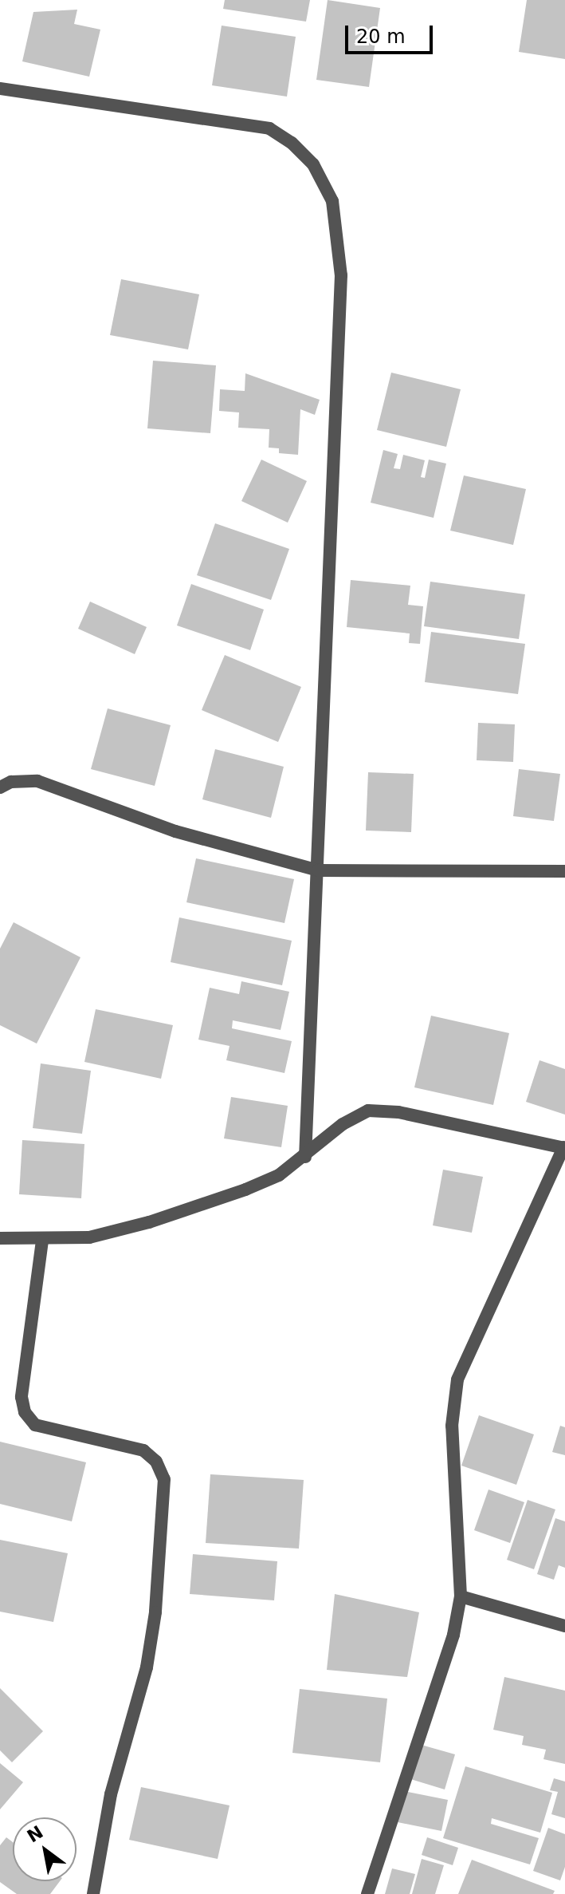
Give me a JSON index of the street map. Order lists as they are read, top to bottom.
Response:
{
  "scale_bar": "20 m",
  "north": "top left"
}
